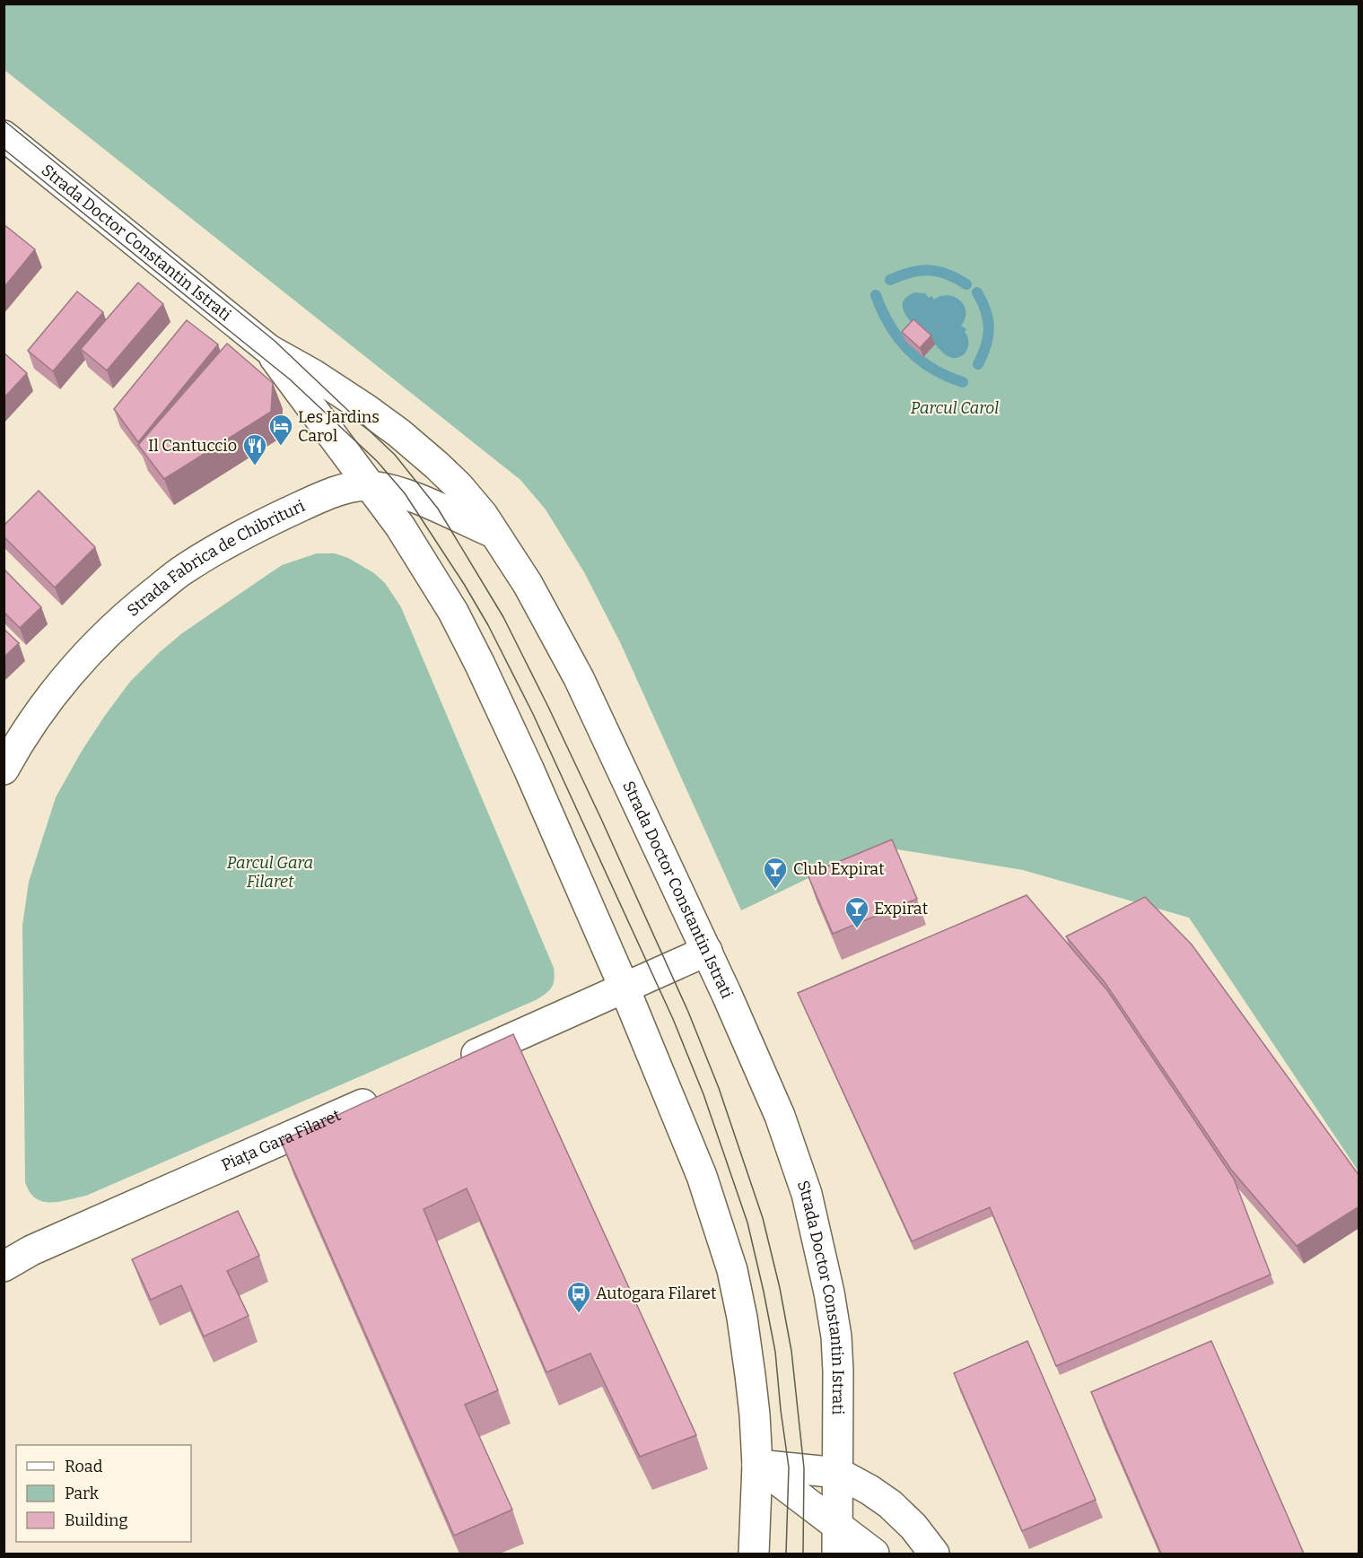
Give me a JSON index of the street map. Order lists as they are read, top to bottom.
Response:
{
  "streets": {
    "main road": ["Strada Doctor Constantin Istrati", "Strada Fabrica de Chibrituri", "Piața Gara Filaret"]
  },
  "crossings": [
    ["Strada Doctor Constantin Istrati", "Strada Fabrica de Chibrituri"]
  ],
  "parks": ["Parcul Carol", "Parcul Gara Filaret"],
  "places": {
    "hotel": ["Les Jardins Carol"],
    "restaurant": ["Il Cantuccio"],
    "bar": ["Club Expirat", "Expirat"],
    "bus stop": ["Autogara Filaret"]
  },
  "legend": ["Road", "Park", "Building"]
}
